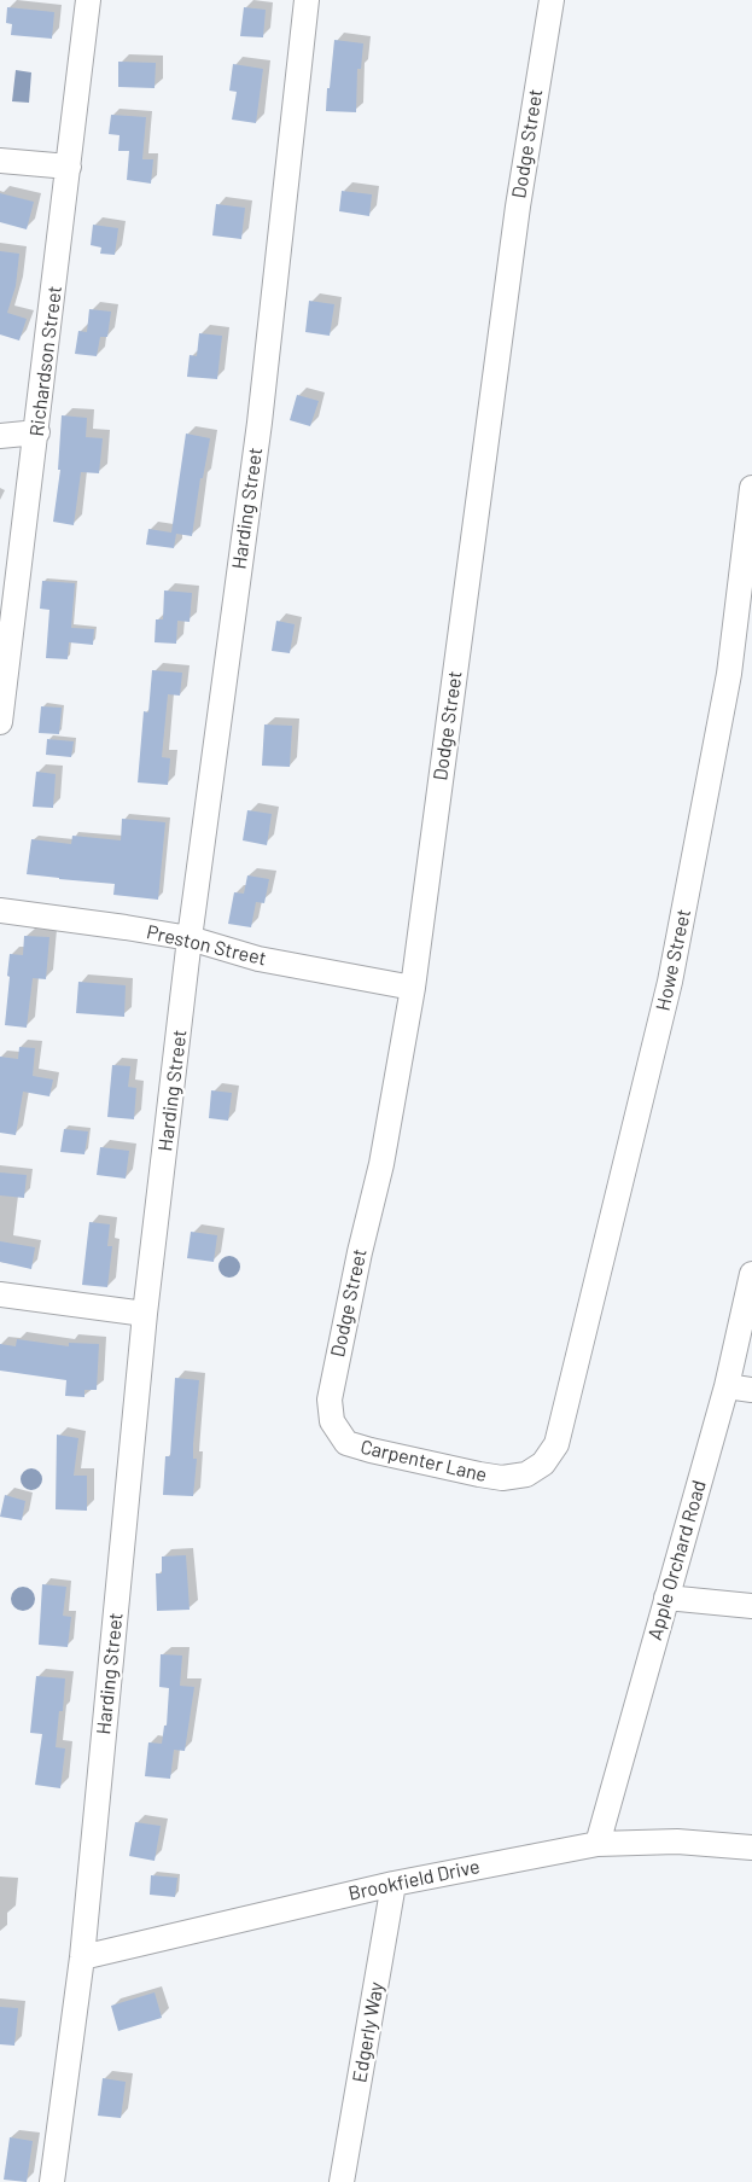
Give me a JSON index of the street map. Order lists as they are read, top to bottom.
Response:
{
  "streets": {
    "street": [
      "Dodge Street",
      "Richardson Street",
      "Harding Street",
      "Preston Street",
      "Howe Street",
      "Carpenter Lane",
      "Apple Orchard Road",
      "Brookfield Drive",
      "Edgerly Way"
    ]
  },
  "crossings": [
    ["Dodge Street", "Preston Street"],
    ["Dodge Street", "Carpenter Lane"],
    ["Harding Street", "Preston Street"],
    ["Harding Street", "Brookfield Drive"],
    ["Howe Street", "Carpenter Lane"],
    ["Apple Orchard Road", "Brookfield Drive"],
    ["Brookfield Drive", "Edgerly Way"]
  ]
}
